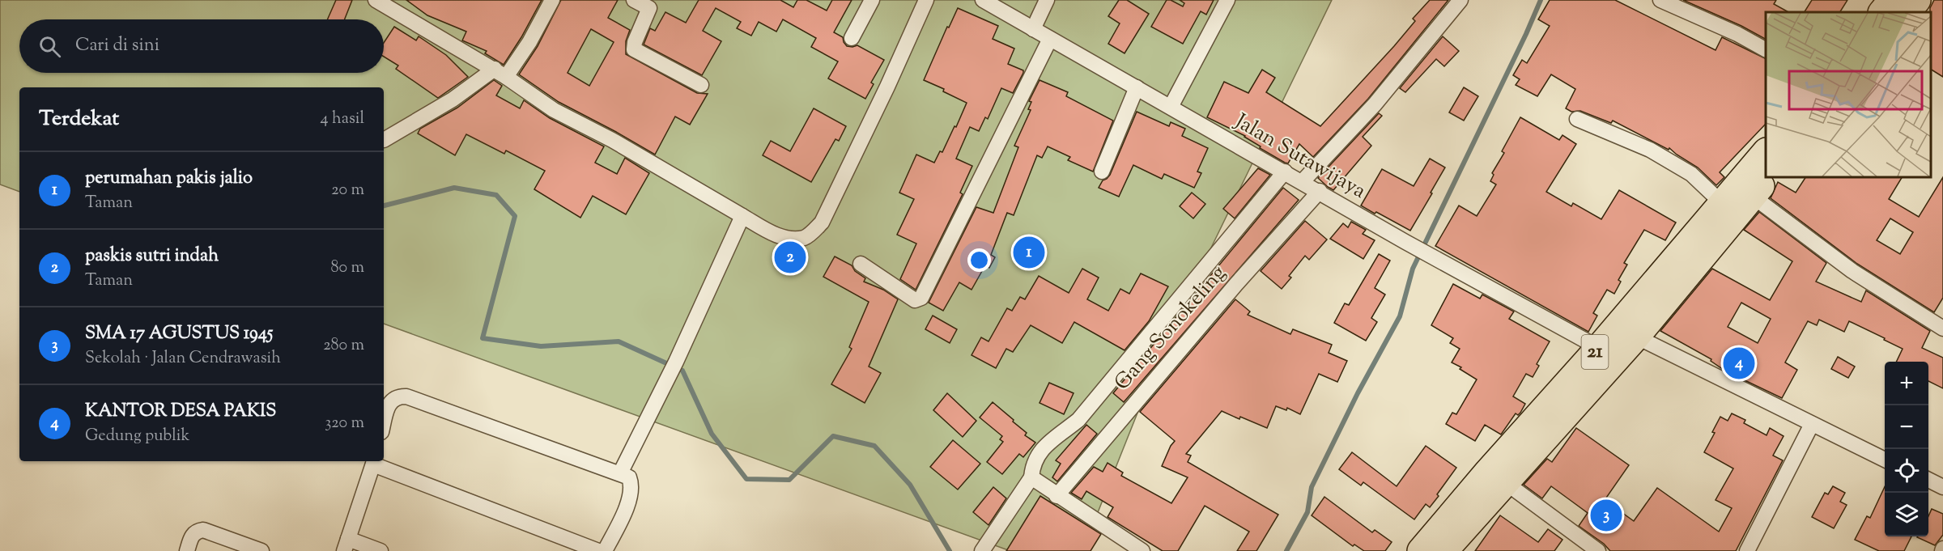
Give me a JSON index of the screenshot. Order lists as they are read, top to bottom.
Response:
{
  "streets": {
    "highway": ["21"],
    "street": ["Jalan Sutawijaya", "Gang Sonokeling"]
  },
  "crossings": [
    ["Jalan Sutawijaya", "Gang Sonokeling"],
    ["Jalan Sutawijaya", "21"]
  ],
  "page": {
    "search": "Cari di sini",
    "heading": ["Terdekat", "4 hasil"],
    "list": [
      {
        "mark": "1",
        "name": "perumahan pakis jalio",
        "note": "Taman",
        "value": "20 m"
      },
      {
        "mark": "2",
        "name": "paskis sutri indah",
        "note": "Taman",
        "value": "80 m"
      },
      {
        "mark": "3",
        "name": "SMA 17 AGUSTUS 1945",
        "note": "Sekolah · Jalan Cendrawasih",
        "value": "280 m"
      },
      {
        "mark": "4",
        "name": "KANTOR DESA PAKIS",
        "note": "Gedung publik",
        "value": "320 m"
      }
    ],
    "pins": [
      "1",
      "2",
      "4",
      "3"
    ],
    "map_buttons": ["+", "−"]
  }
}
